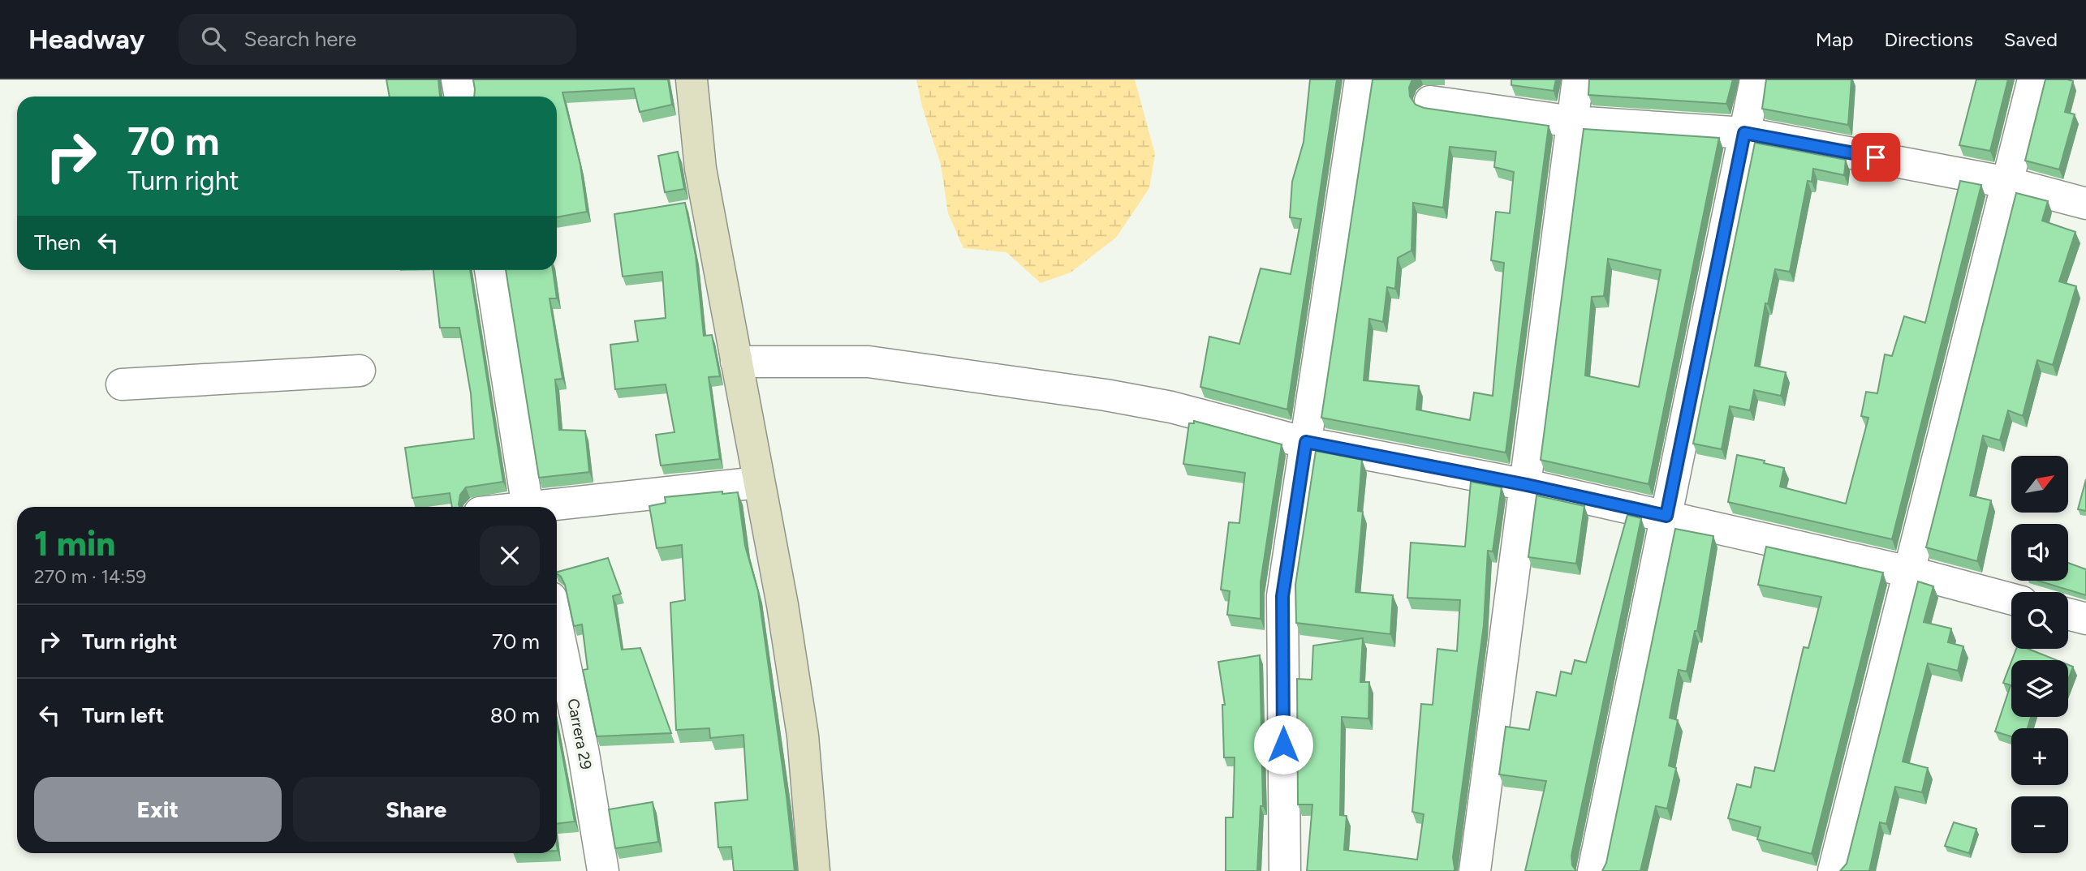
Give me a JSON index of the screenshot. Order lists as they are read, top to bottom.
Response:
{
  "streets": {
    "street": ["Carrera 29"]
  },
  "north": "top right",
  "page": {
    "header": "Headway",
    "search": "Search here",
    "nav": ["Map", "Directions", "Saved"],
    "turn": ["70 m", "Turn right"],
    "then": "Then",
    "map_buttons": ["+", "−"],
    "heading": ["1 min", "270 m · 14:59"],
    "list": [
      {
        "name": "Turn right",
        "value": "70 m"
      },
      {
        "name": "Turn left",
        "value": "80 m"
      }
    ],
    "buttons": ["Exit", "Share"]
  }
}
